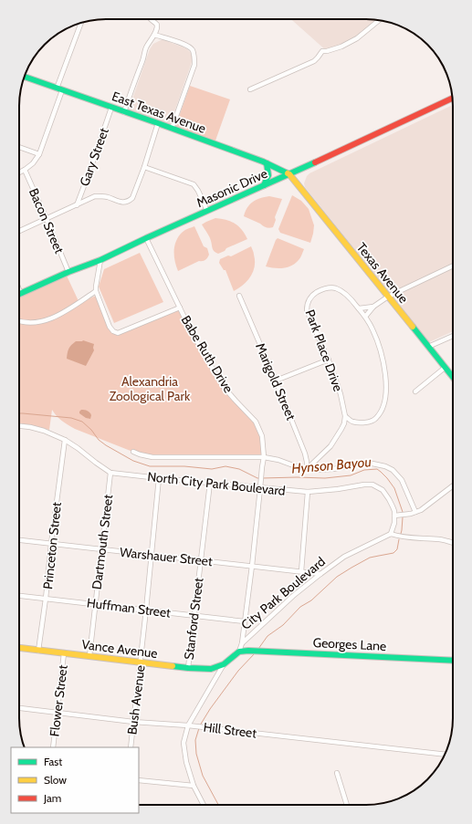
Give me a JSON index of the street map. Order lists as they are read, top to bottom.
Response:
{
  "streets": {
    "street": [
      "East Texas Avenue",
      "Gary Street",
      "Masonic Drive",
      "Bacon Street",
      "Texas Avenue",
      "Park Place Drive",
      "Babe Ruth Drive",
      "Marigold Street",
      "North City Park Boulevard",
      "Dartmouth Street",
      "Princeton Street",
      "Warshauer Street",
      "City Park Boulevard",
      "Huffman Street",
      "Stanford Street",
      "Georges Lane",
      "Vance Avenue",
      "Bush Avenue",
      "Flower Street",
      "Hill Street"
    ]
  },
  "crossings": [
    ["East Texas Avenue", "Gary Street"],
    ["East Texas Avenue", "Masonic Drive"],
    ["East Texas Avenue", "Texas Avenue"],
    ["Masonic Drive", "Bacon Street"],
    ["Masonic Drive", "Texas Avenue"],
    ["Masonic Drive", "Babe Ruth Drive"],
    ["Park Place Drive", "Marigold Street"],
    ["Babe Ruth Drive", "North City Park Boulevard"],
    ["Babe Ruth Drive", "Warshauer Street"],
    ["Babe Ruth Drive", "City Park Boulevard"],
    ["Babe Ruth Drive", "Huffman Street"],
    ["North City Park Boulevard", "Dartmouth Street"],
    ["North City Park Boulevard", "Princeton Street"],
    ["North City Park Boulevard", "Stanford Street"],
    ["North City Park Boulevard", "Bush Avenue"],
    ["Dartmouth Street", "Warshauer Street"],
    ["Dartmouth Street", "Huffman Street"],
    ["Dartmouth Street", "Vance Avenue"],
    ["Princeton Street", "Warshauer Street"],
    ["Princeton Street", "Huffman Street"],
    ["Princeton Street", "Vance Avenue"],
    ["Warshauer Street", "City Park Boulevard"],
    ["Warshauer Street", "Stanford Street"],
    ["Warshauer Street", "Bush Avenue"],
    ["City Park Boulevard", "Georges Lane"],
    ["Huffman Street", "Stanford Street"],
    ["Huffman Street", "Bush Avenue"],
    ["Stanford Street", "Vance Avenue"],
    ["Vance Avenue", "Bush Avenue"],
    ["Vance Avenue", "Flower Street"],
    ["Bush Avenue", "Hill Street"],
    ["Flower Street", "Hill Street"]
  ],
  "water": ["Hynson Bayou"],
  "parks": ["Alexandria Zoological Park"],
  "legend": ["Fast", "Slow", "Jam"]
}
